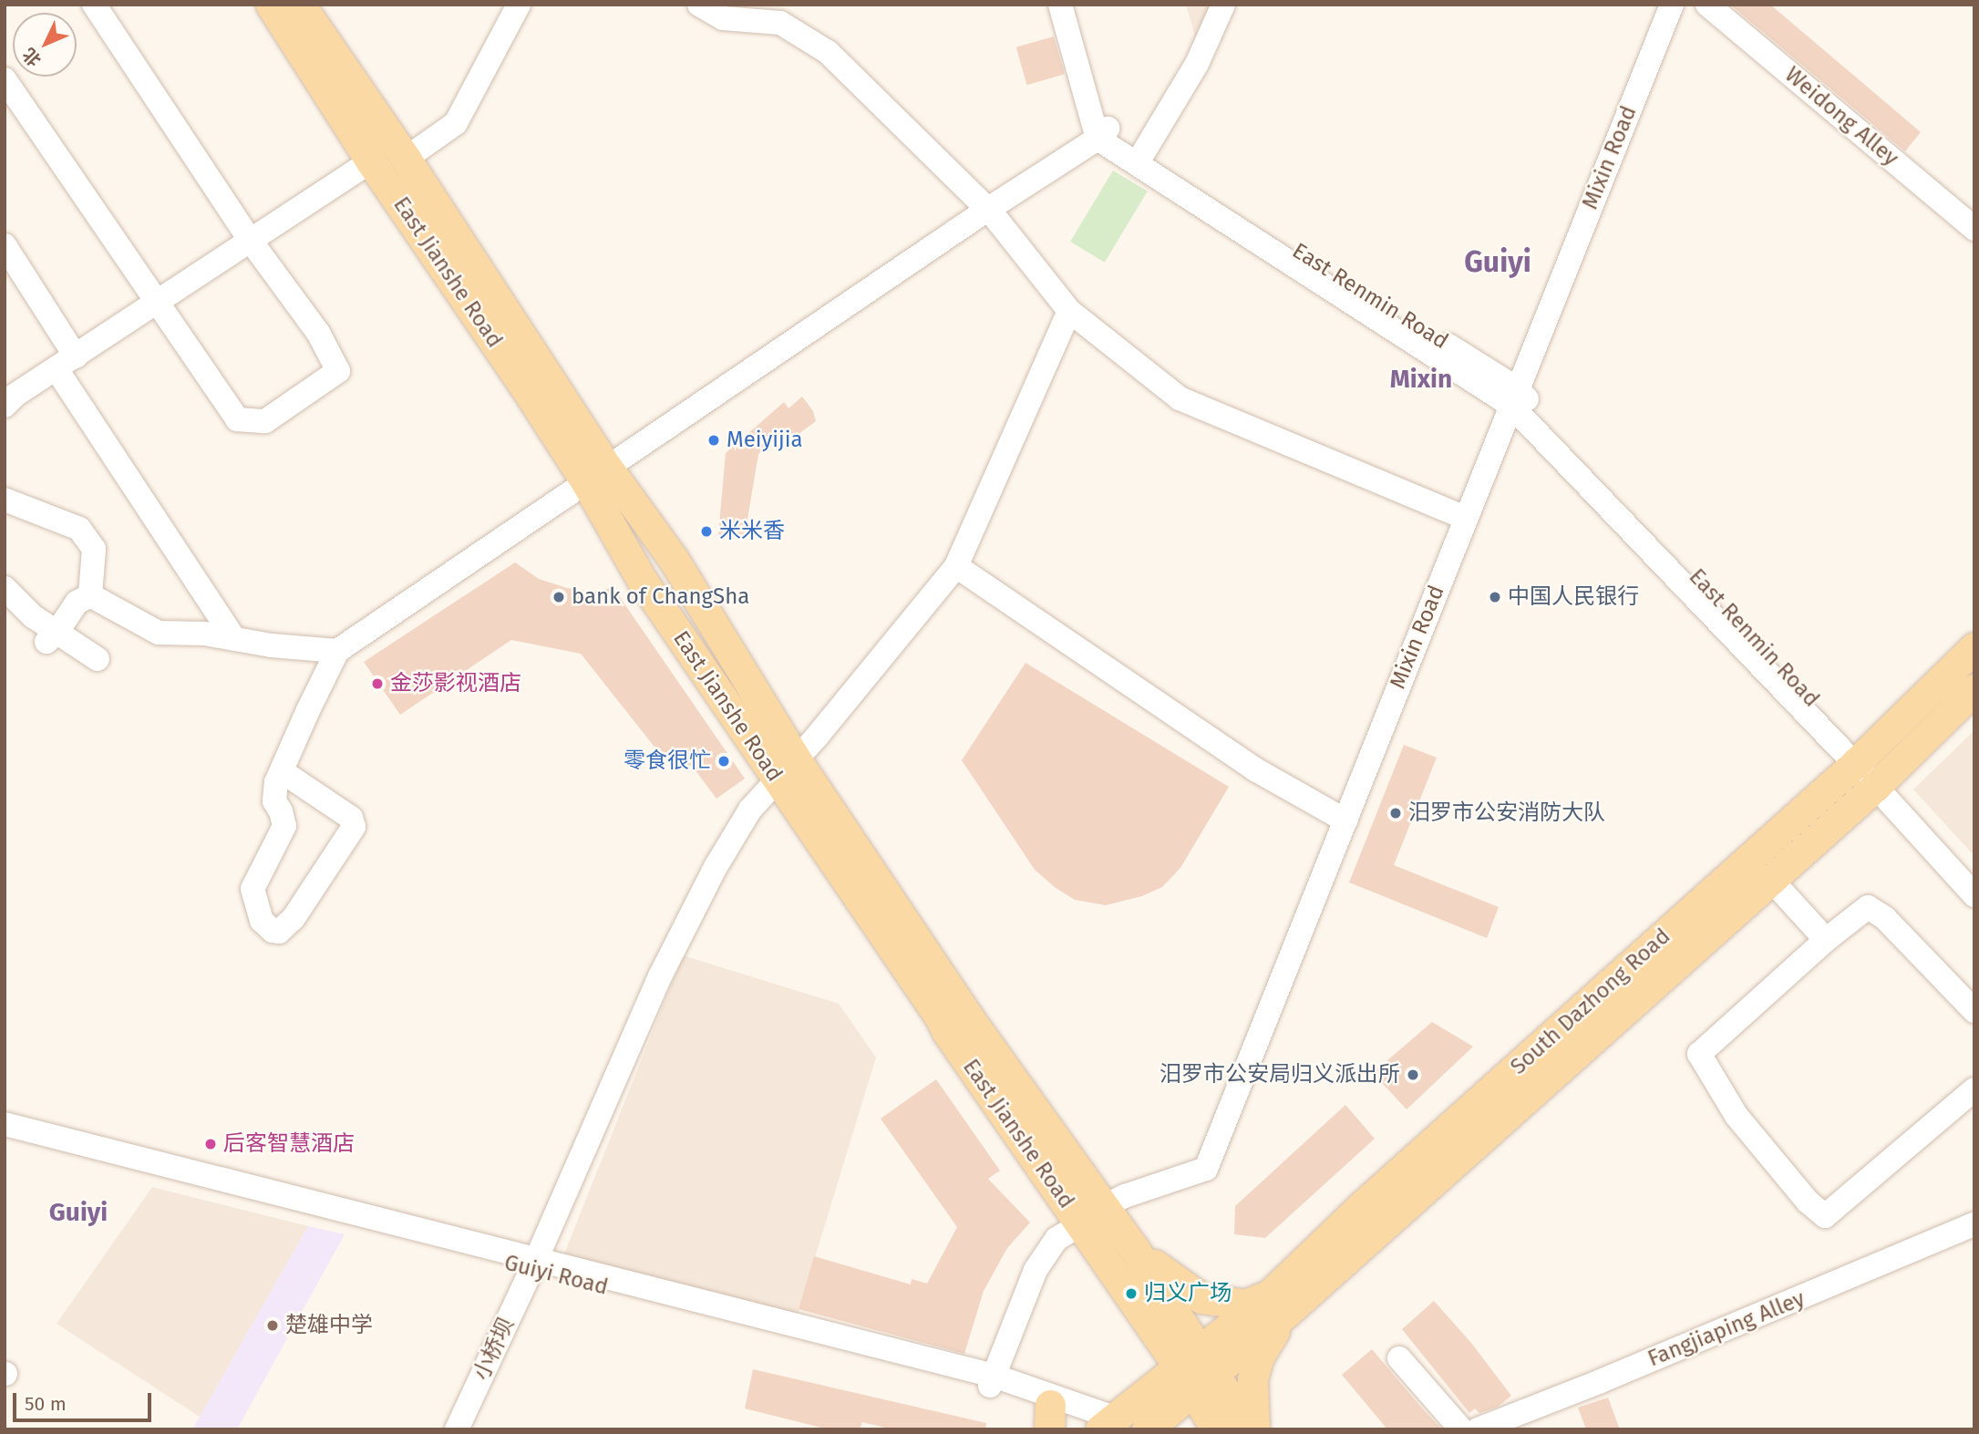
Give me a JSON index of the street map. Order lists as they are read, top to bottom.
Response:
{
  "streets": {
    "main road": ["East Jianshe Road", "South Dazhong Road"],
    "street": [
      "Weidong Alley",
      "Mixin Road",
      "East Renmin Road",
      "Guiyi Road",
      "Fangjiaping Alley",
      "小桥坝"
    ]
  },
  "crossings": [
    ["Mixin Road", "East Jianshe Road"],
    ["Mixin Road", "East Renmin Road"],
    ["East Jianshe Road", "South Dazhong Road"],
    ["East Jianshe Road", "小桥坝"],
    ["East Renmin Road", "South Dazhong Road"],
    ["Guiyi Road", "小桥坝"]
  ],
  "districts": ["Guiyi", "Mixin", "Guiyi"],
  "places": [
    "Meiyijia",
    "米米香",
    "bank of ChangSha",
    "中国人民银行",
    "金莎影视酒店",
    "零食很忙",
    "汨罗市公安消防大队",
    "汨罗市公安局归义派出所",
    "后客智慧酒店",
    "归义广场",
    "楚雄中学"
  ],
  "scale_bar": "50 m",
  "north": "bottom left"
}
